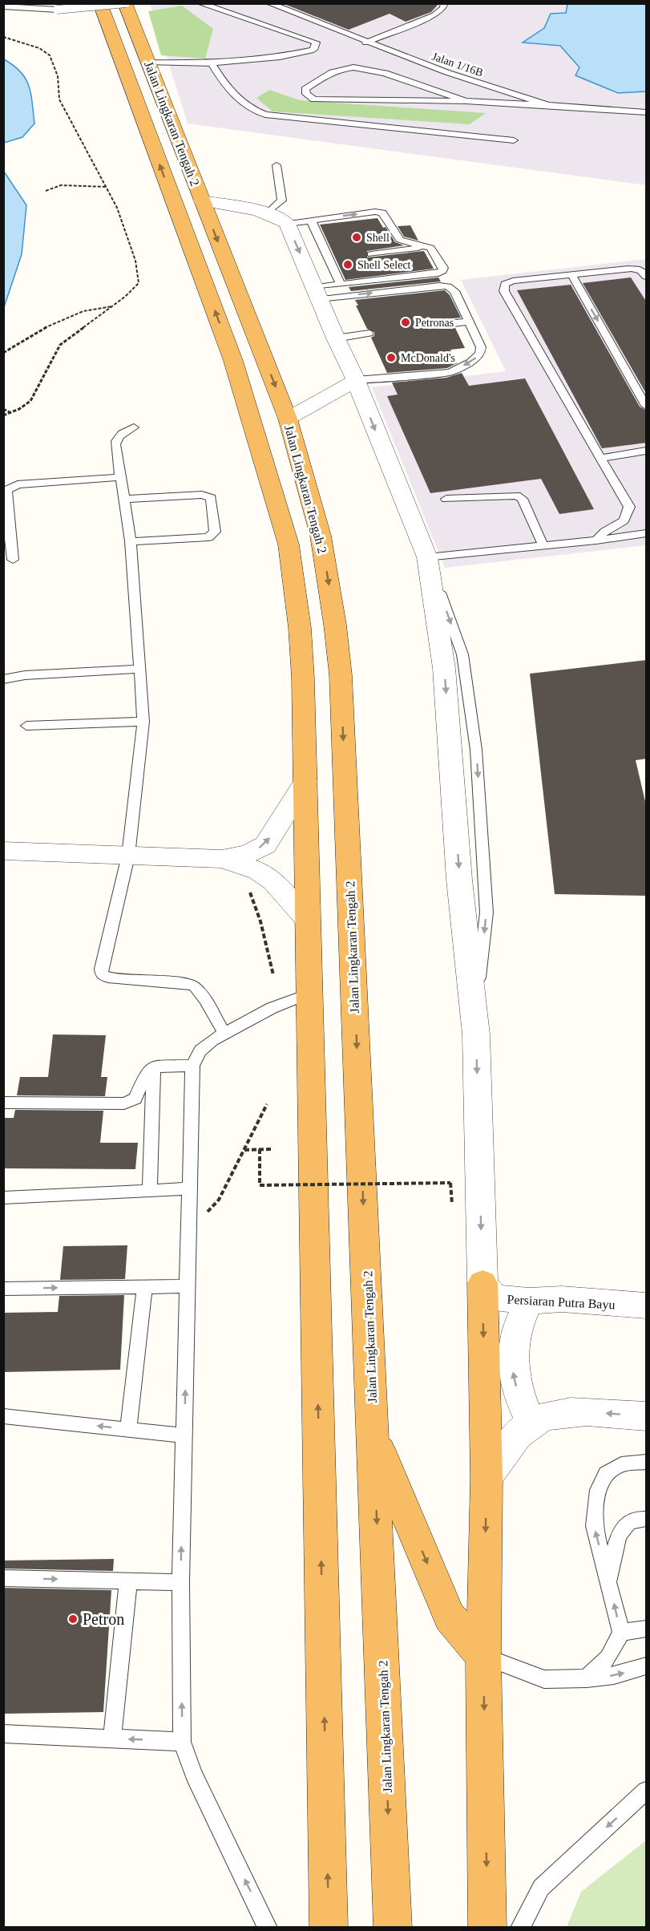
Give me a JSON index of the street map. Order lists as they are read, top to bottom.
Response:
{
  "streets": {
    "highway": ["Jalan Lingkaran Tengah 2"],
    "street": ["Persiaran Putra Bayu"],
    "lane": ["Jalan 1/16B"]
  },
  "places": [
    "Shell",
    "Shell Select",
    "Petronas",
    "McDonald's",
    "Petron"
  ]
}
